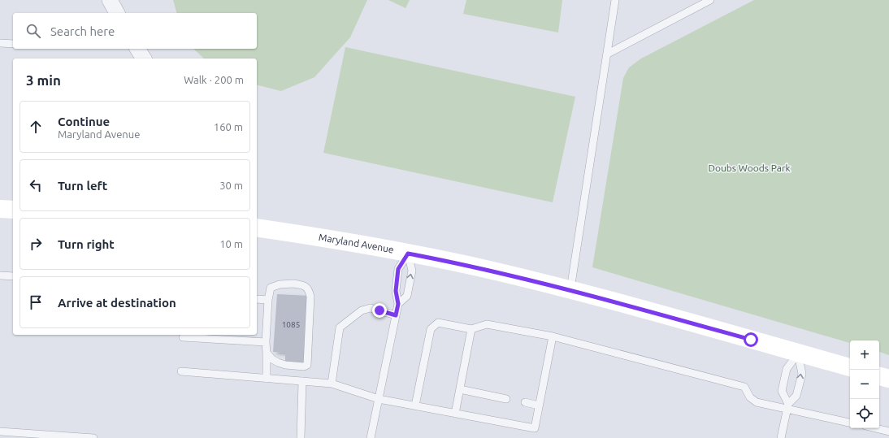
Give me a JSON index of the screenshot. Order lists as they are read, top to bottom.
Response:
{
  "streets": {
    "main road": ["Maryland Avenue"]
  },
  "parks": ["Doubs Woods Park"],
  "house_numbers": ["1085"],
  "page": {
    "search": "Search here",
    "heading": ["3 min", "Walk · 200 m"],
    "list": [
      ["Continue", "Maryland Avenue", "160 m"],
      ["Turn left", "30 m"],
      ["Turn right", "10 m"],
      "Arrive at destination"
    ],
    "map_buttons": ["+", "−"]
  }
}
